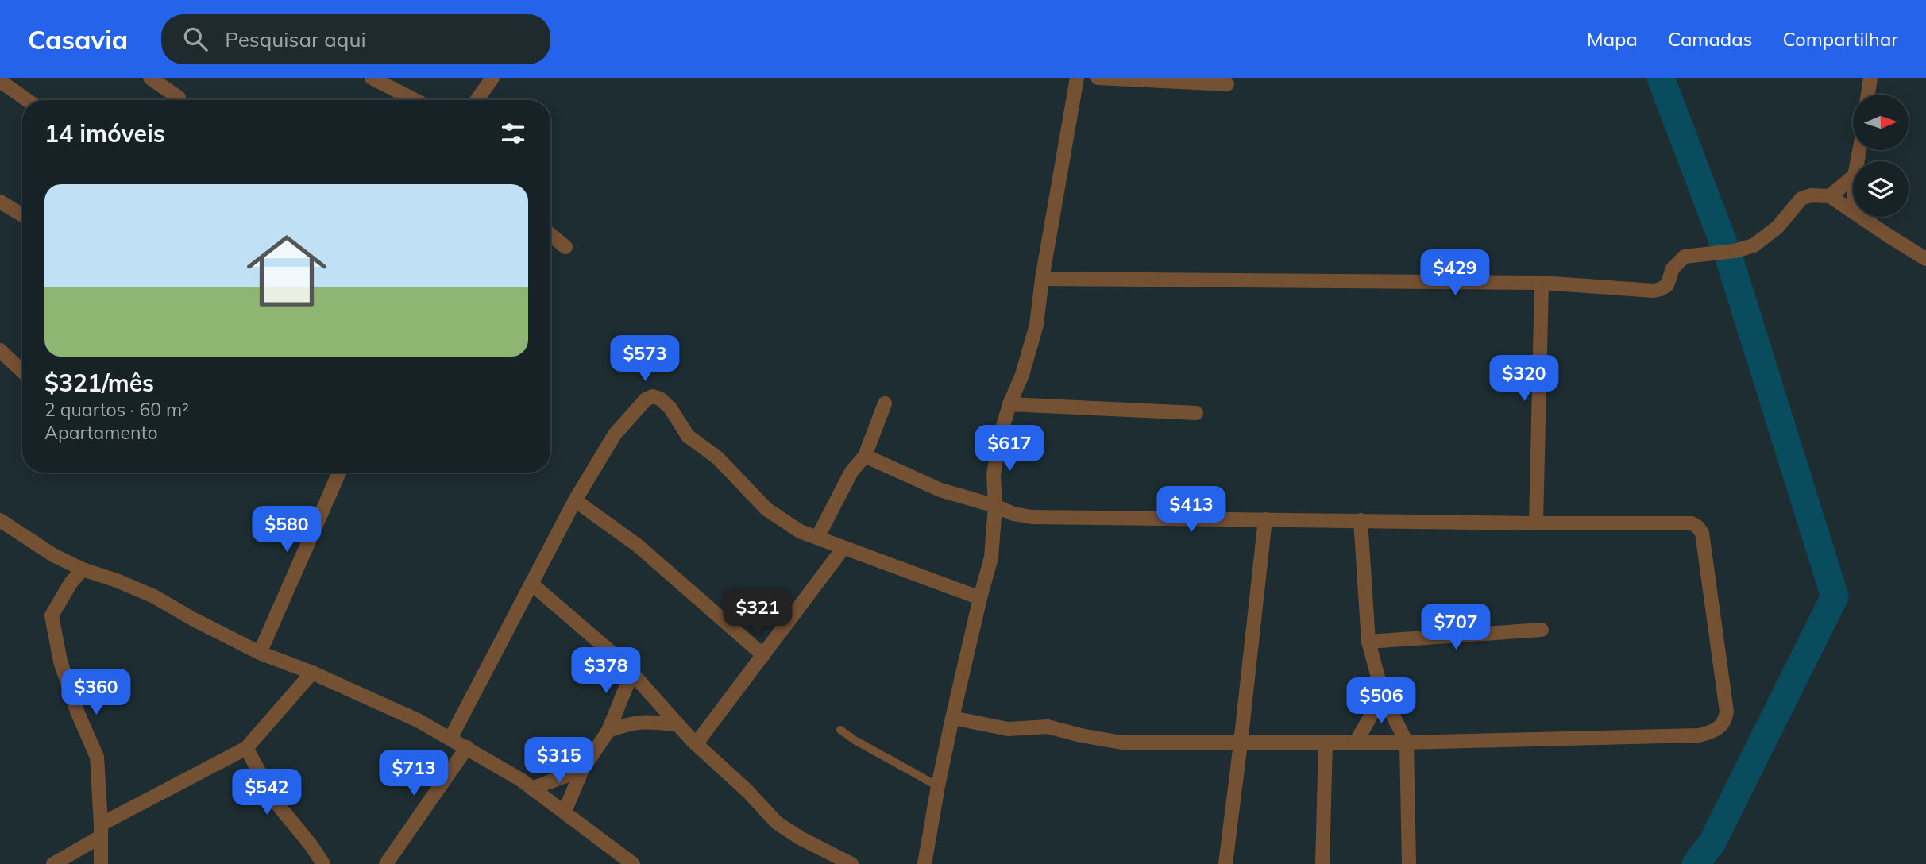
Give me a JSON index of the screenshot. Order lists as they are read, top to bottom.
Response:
{
  "north": "right",
  "page": {
    "header": "Casavia",
    "search": "Pesquisar aqui",
    "nav": ["Mapa", "Camadas", "Compartilhar"],
    "heading": "14 imóveis",
    "list": [
      {
        "name": "$321/mês",
        "note": "2 quartos · 60 m² · Apartamento"
      }
    ],
    "price": [
      "$429",
      "$573",
      "$320",
      "$617",
      "$413",
      "$580",
      "$321",
      "$707",
      "$378",
      "$360",
      "$506",
      "$315",
      "$713",
      "$542"
    ]
  }
}
